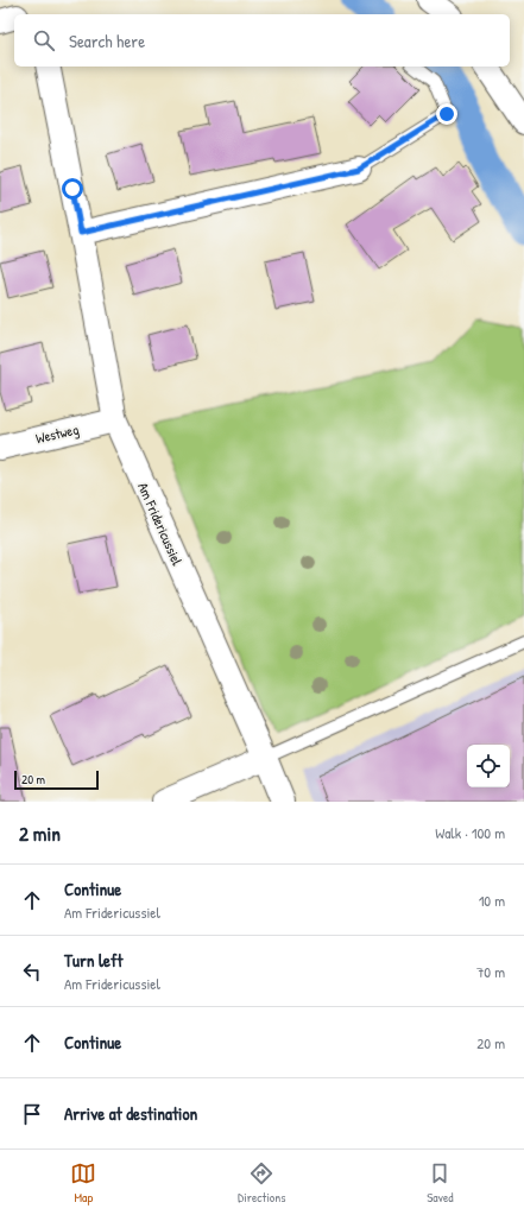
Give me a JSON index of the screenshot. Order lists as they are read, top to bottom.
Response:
{
  "streets": {
    "street": ["Westweg", "Am Fridericussiel"]
  },
  "crossings": [
    ["Westweg", "Am Fridericussiel"]
  ],
  "scale_bar": "20 m",
  "page": {
    "search": "Search here",
    "scale": "20 m",
    "heading": ["2 min", "Walk · 100 m"],
    "list": [
      ["Continue", "Am Fridericussiel", "10 m"],
      ["Turn left", "Am Fridericussiel", "70 m"],
      ["Continue", "20 m"],
      "Arrive at destination"
    ],
    "nav": ["Map", "Directions", "Saved"]
  }
}
